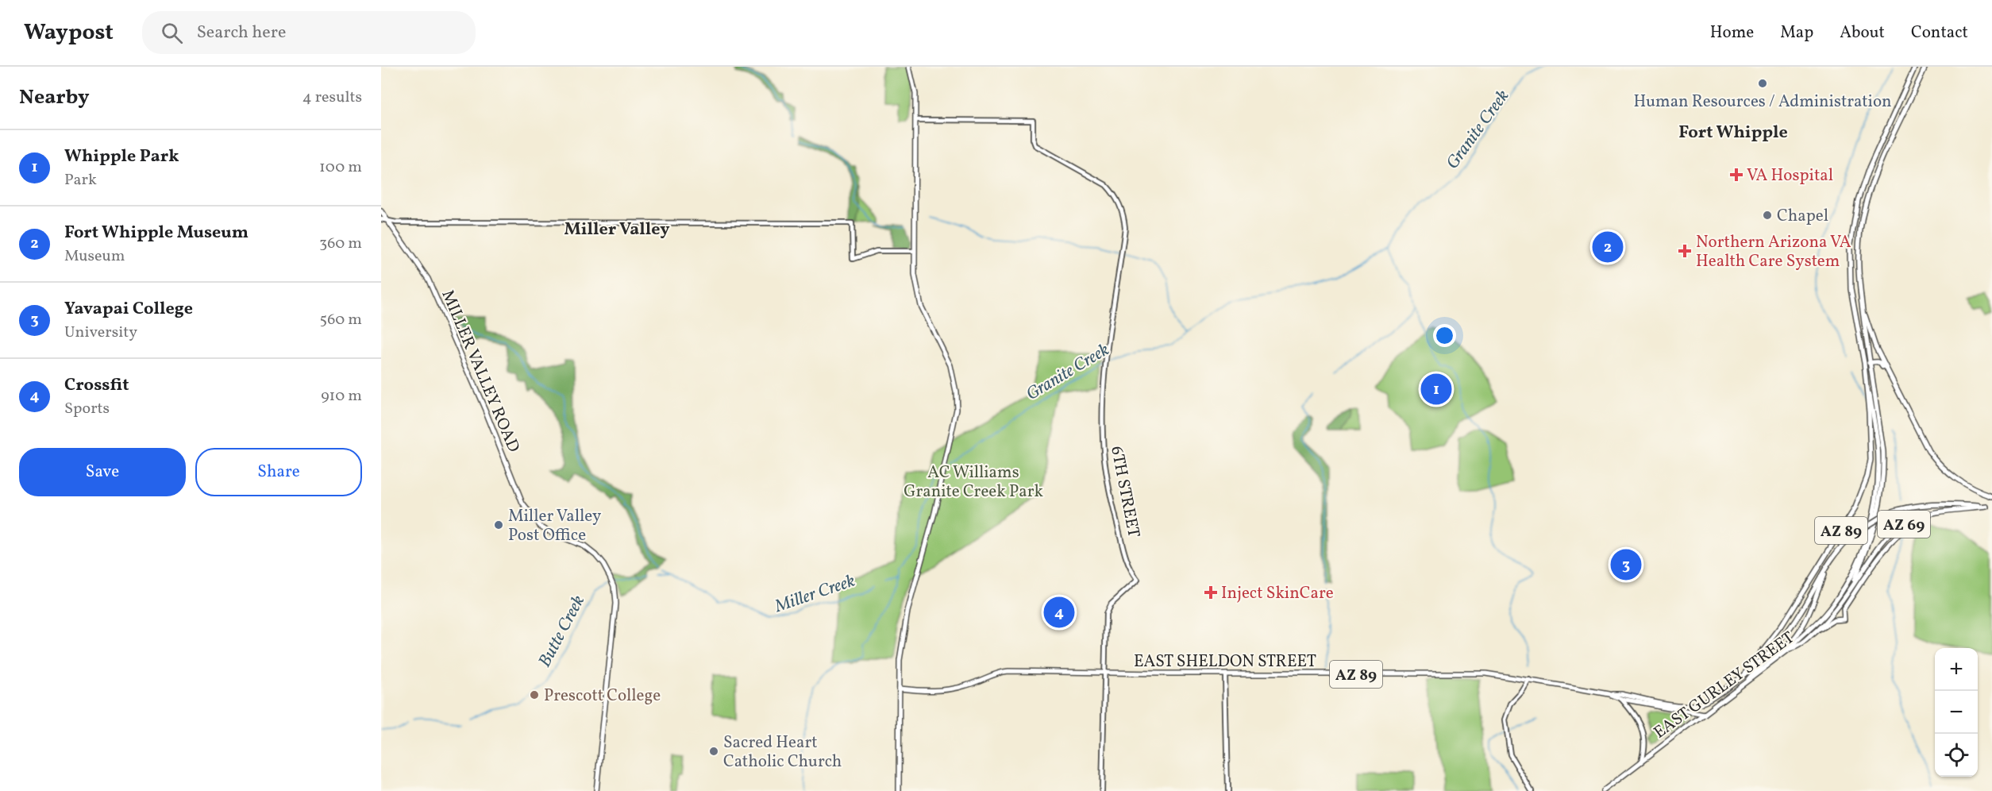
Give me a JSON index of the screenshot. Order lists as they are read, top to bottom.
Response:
{
  "streets": {
    "main road": [
      "MILLER VALLEY ROAD",
      "AZ 69",
      "AZ 89",
      "EAST SHELDON STREET",
      "EAST GURLEY STREET"
    ],
    "street": ["6TH STREET"]
  },
  "crossings": [
    ["6TH STREET", "EAST SHELDON STREET"],
    ["AZ 69", "AZ 89"],
    ["AZ 69", "EAST SHELDON STREET"],
    ["AZ 69", "EAST GURLEY STREET"],
    ["AZ 89", "EAST SHELDON STREET"],
    ["AZ 89", "EAST GURLEY STREET"],
    ["EAST SHELDON STREET", "EAST GURLEY STREET"]
  ],
  "districts": ["Fort Whipple", "Miller Valley"],
  "water": ["Granite Creek", "Miller Creek", "Butte Creek"],
  "parks": ["AC Williams Granite Creek Park"],
  "places": {
    "other": [
      "Human Resources / Administration",
      "Chapel",
      "Miller Valley Post Office",
      "Prescott College",
      "Sacred Heart Catholic Church"
    ],
    "health": ["VA Hospital", "Northern Arizona VA Health Care System", "Inject SkinCare"]
  },
  "page": {
    "header": "Waypost",
    "search": "Search here",
    "nav": [
      "Home",
      "Map",
      "About",
      "Contact"
    ],
    "heading": ["Nearby", "4 results"],
    "list": [
      {
        "mark": "1",
        "name": "Whipple Park",
        "note": "Park",
        "value": "100 m"
      },
      {
        "mark": "2",
        "name": "Fort Whipple Museum",
        "note": "Museum",
        "value": "360 m"
      },
      {
        "mark": "3",
        "name": "Yavapai College",
        "note": "University",
        "value": "560 m"
      },
      {
        "mark": "4",
        "name": "Crossfit",
        "note": "Sports",
        "value": "910 m"
      }
    ],
    "pins": [
      "2",
      "1",
      "3",
      "4"
    ],
    "buttons": ["Save", "Share"],
    "map_buttons": ["+", "−"]
  }
}
